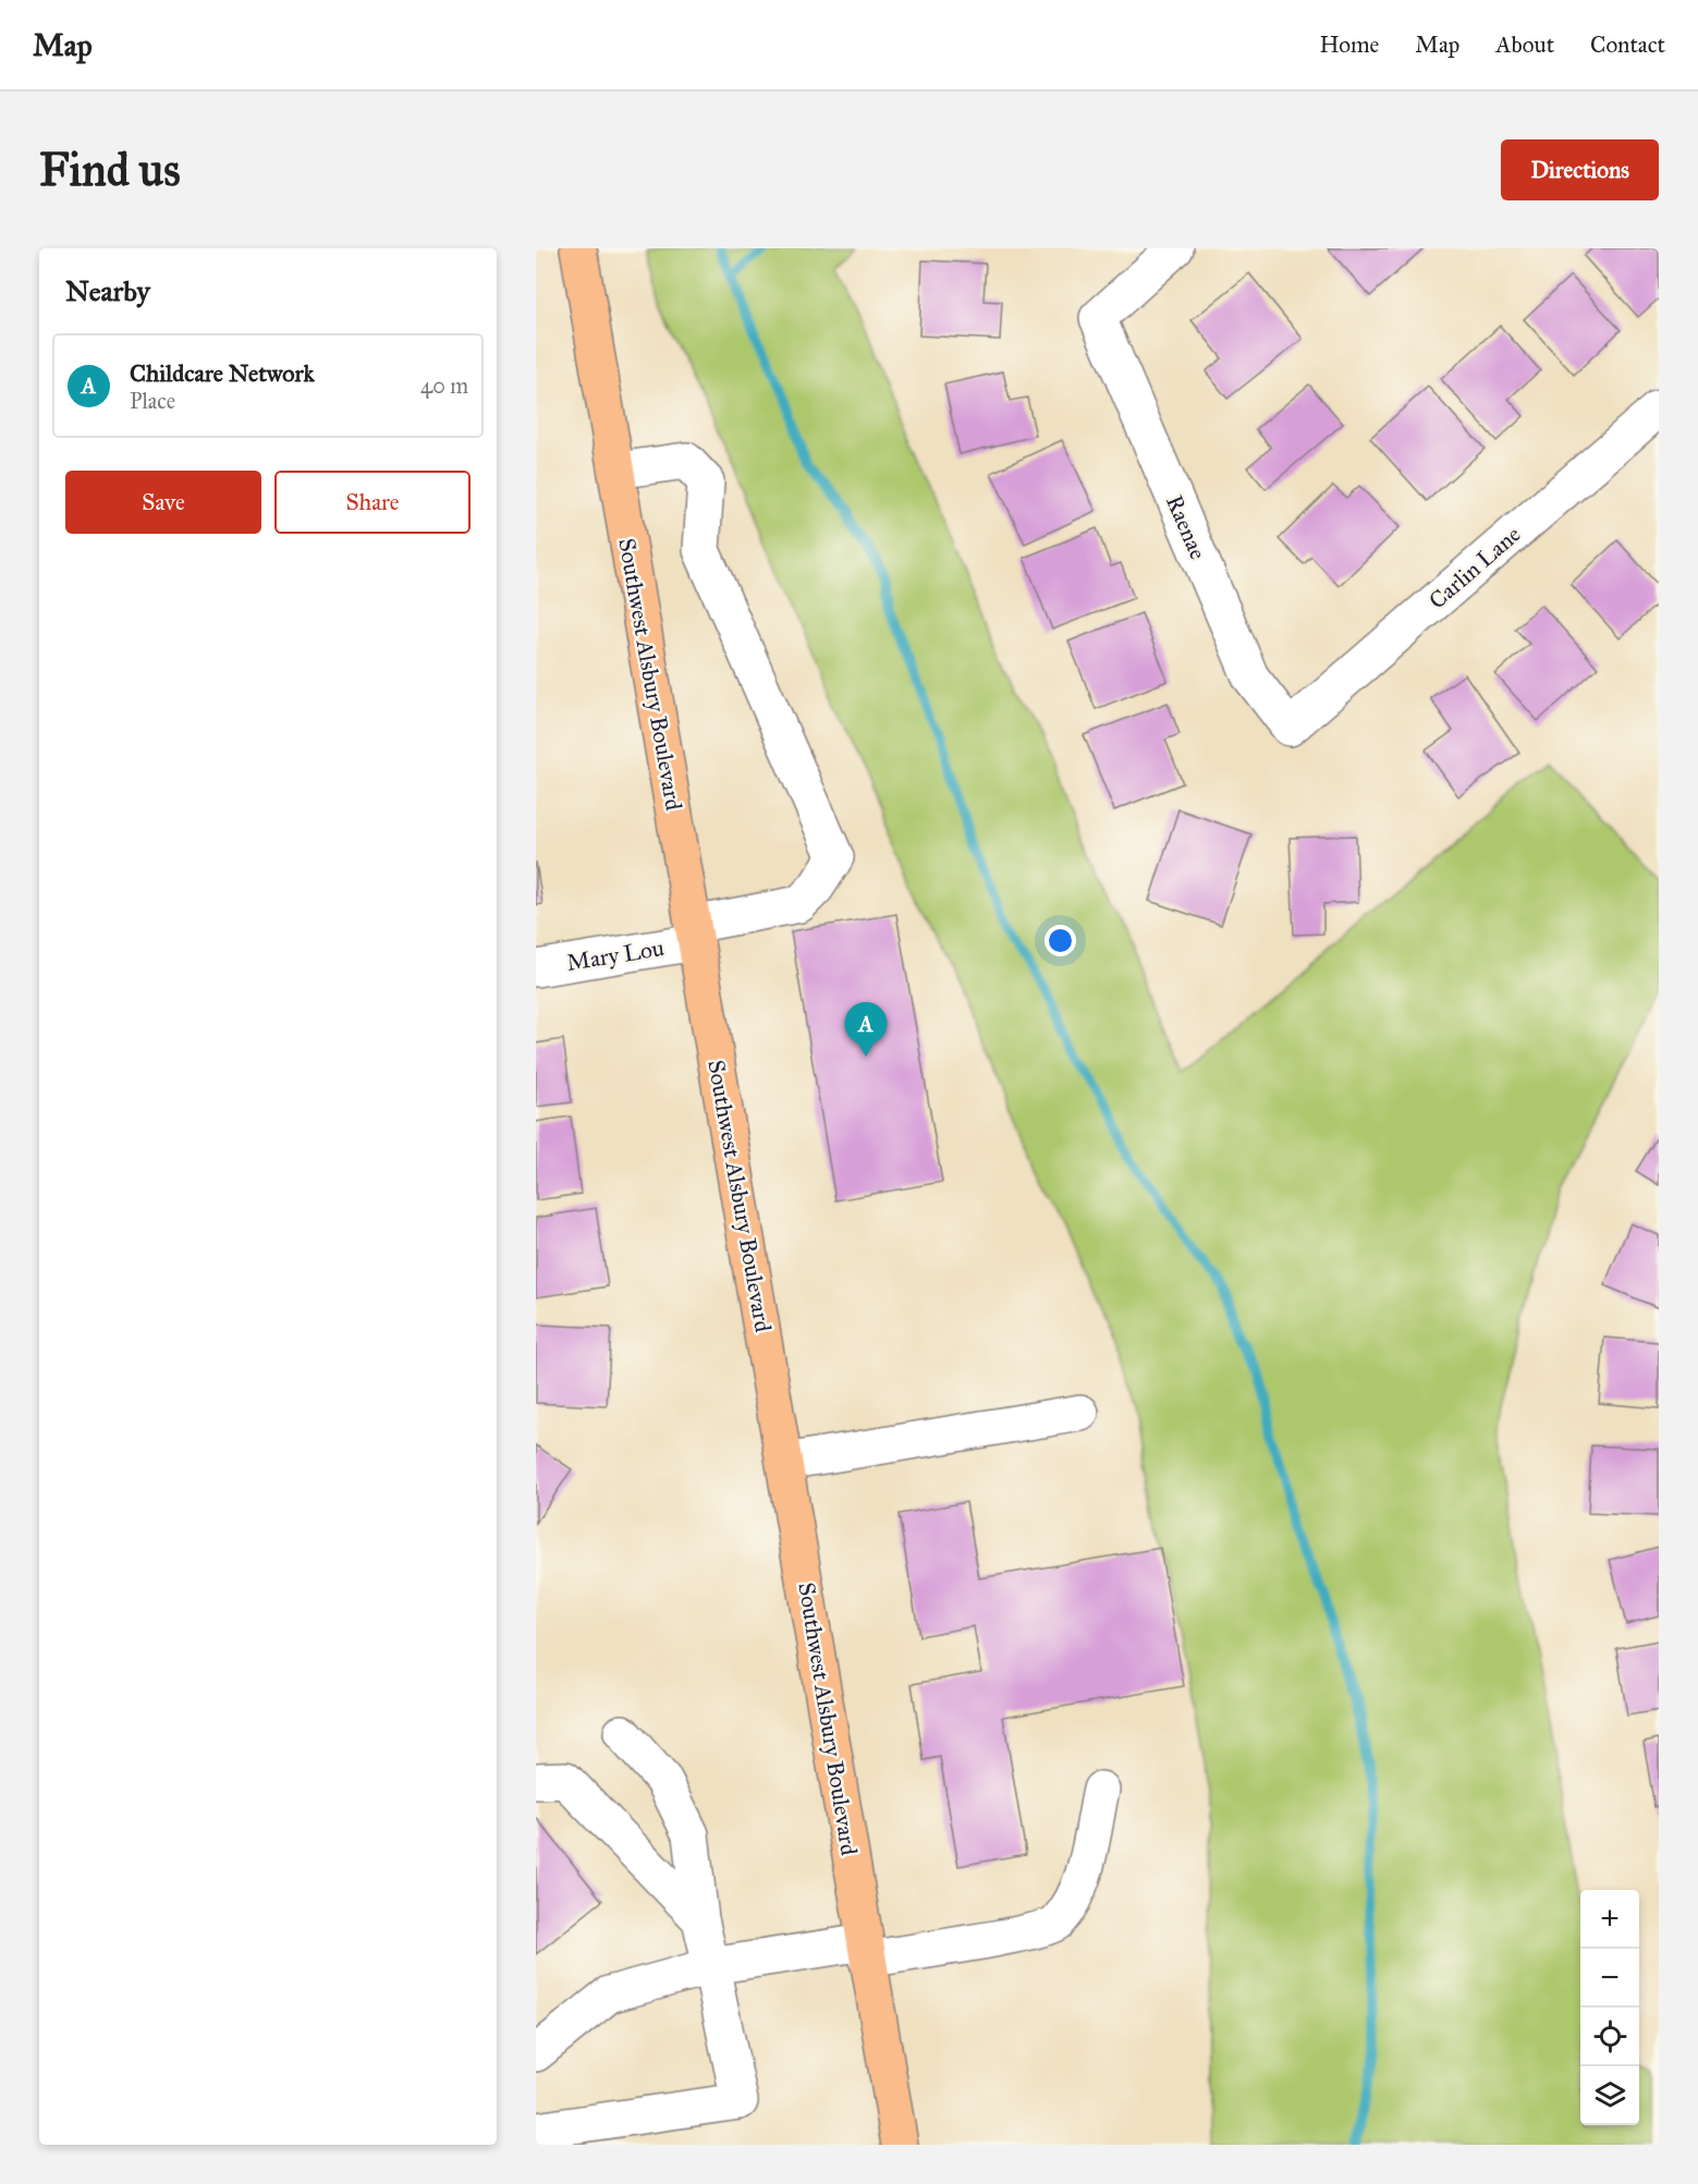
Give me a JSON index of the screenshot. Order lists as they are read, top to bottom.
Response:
{
  "streets": {
    "main road": ["Southwest Alsbury Boulevard"],
    "street": ["Raenae", "Carlin Lane", "Mary Lou"]
  },
  "crossings": [
    ["Raenae", "Carlin Lane"],
    ["Southwest Alsbury Boulevard", "Mary Lou"]
  ],
  "page": {
    "header": "Map",
    "nav": [
      "Home",
      "Map",
      "About",
      "Contact"
    ],
    "buttons": [
      "Directions",
      ["Save", "Share"]
    ],
    "title": "Find us",
    "heading": "Nearby",
    "list": [
      {
        "mark": "A",
        "name": "Childcare Network",
        "note": "Place",
        "value": "40 m"
      }
    ],
    "pins": "A",
    "map_buttons": ["+", "−"]
  }
}
